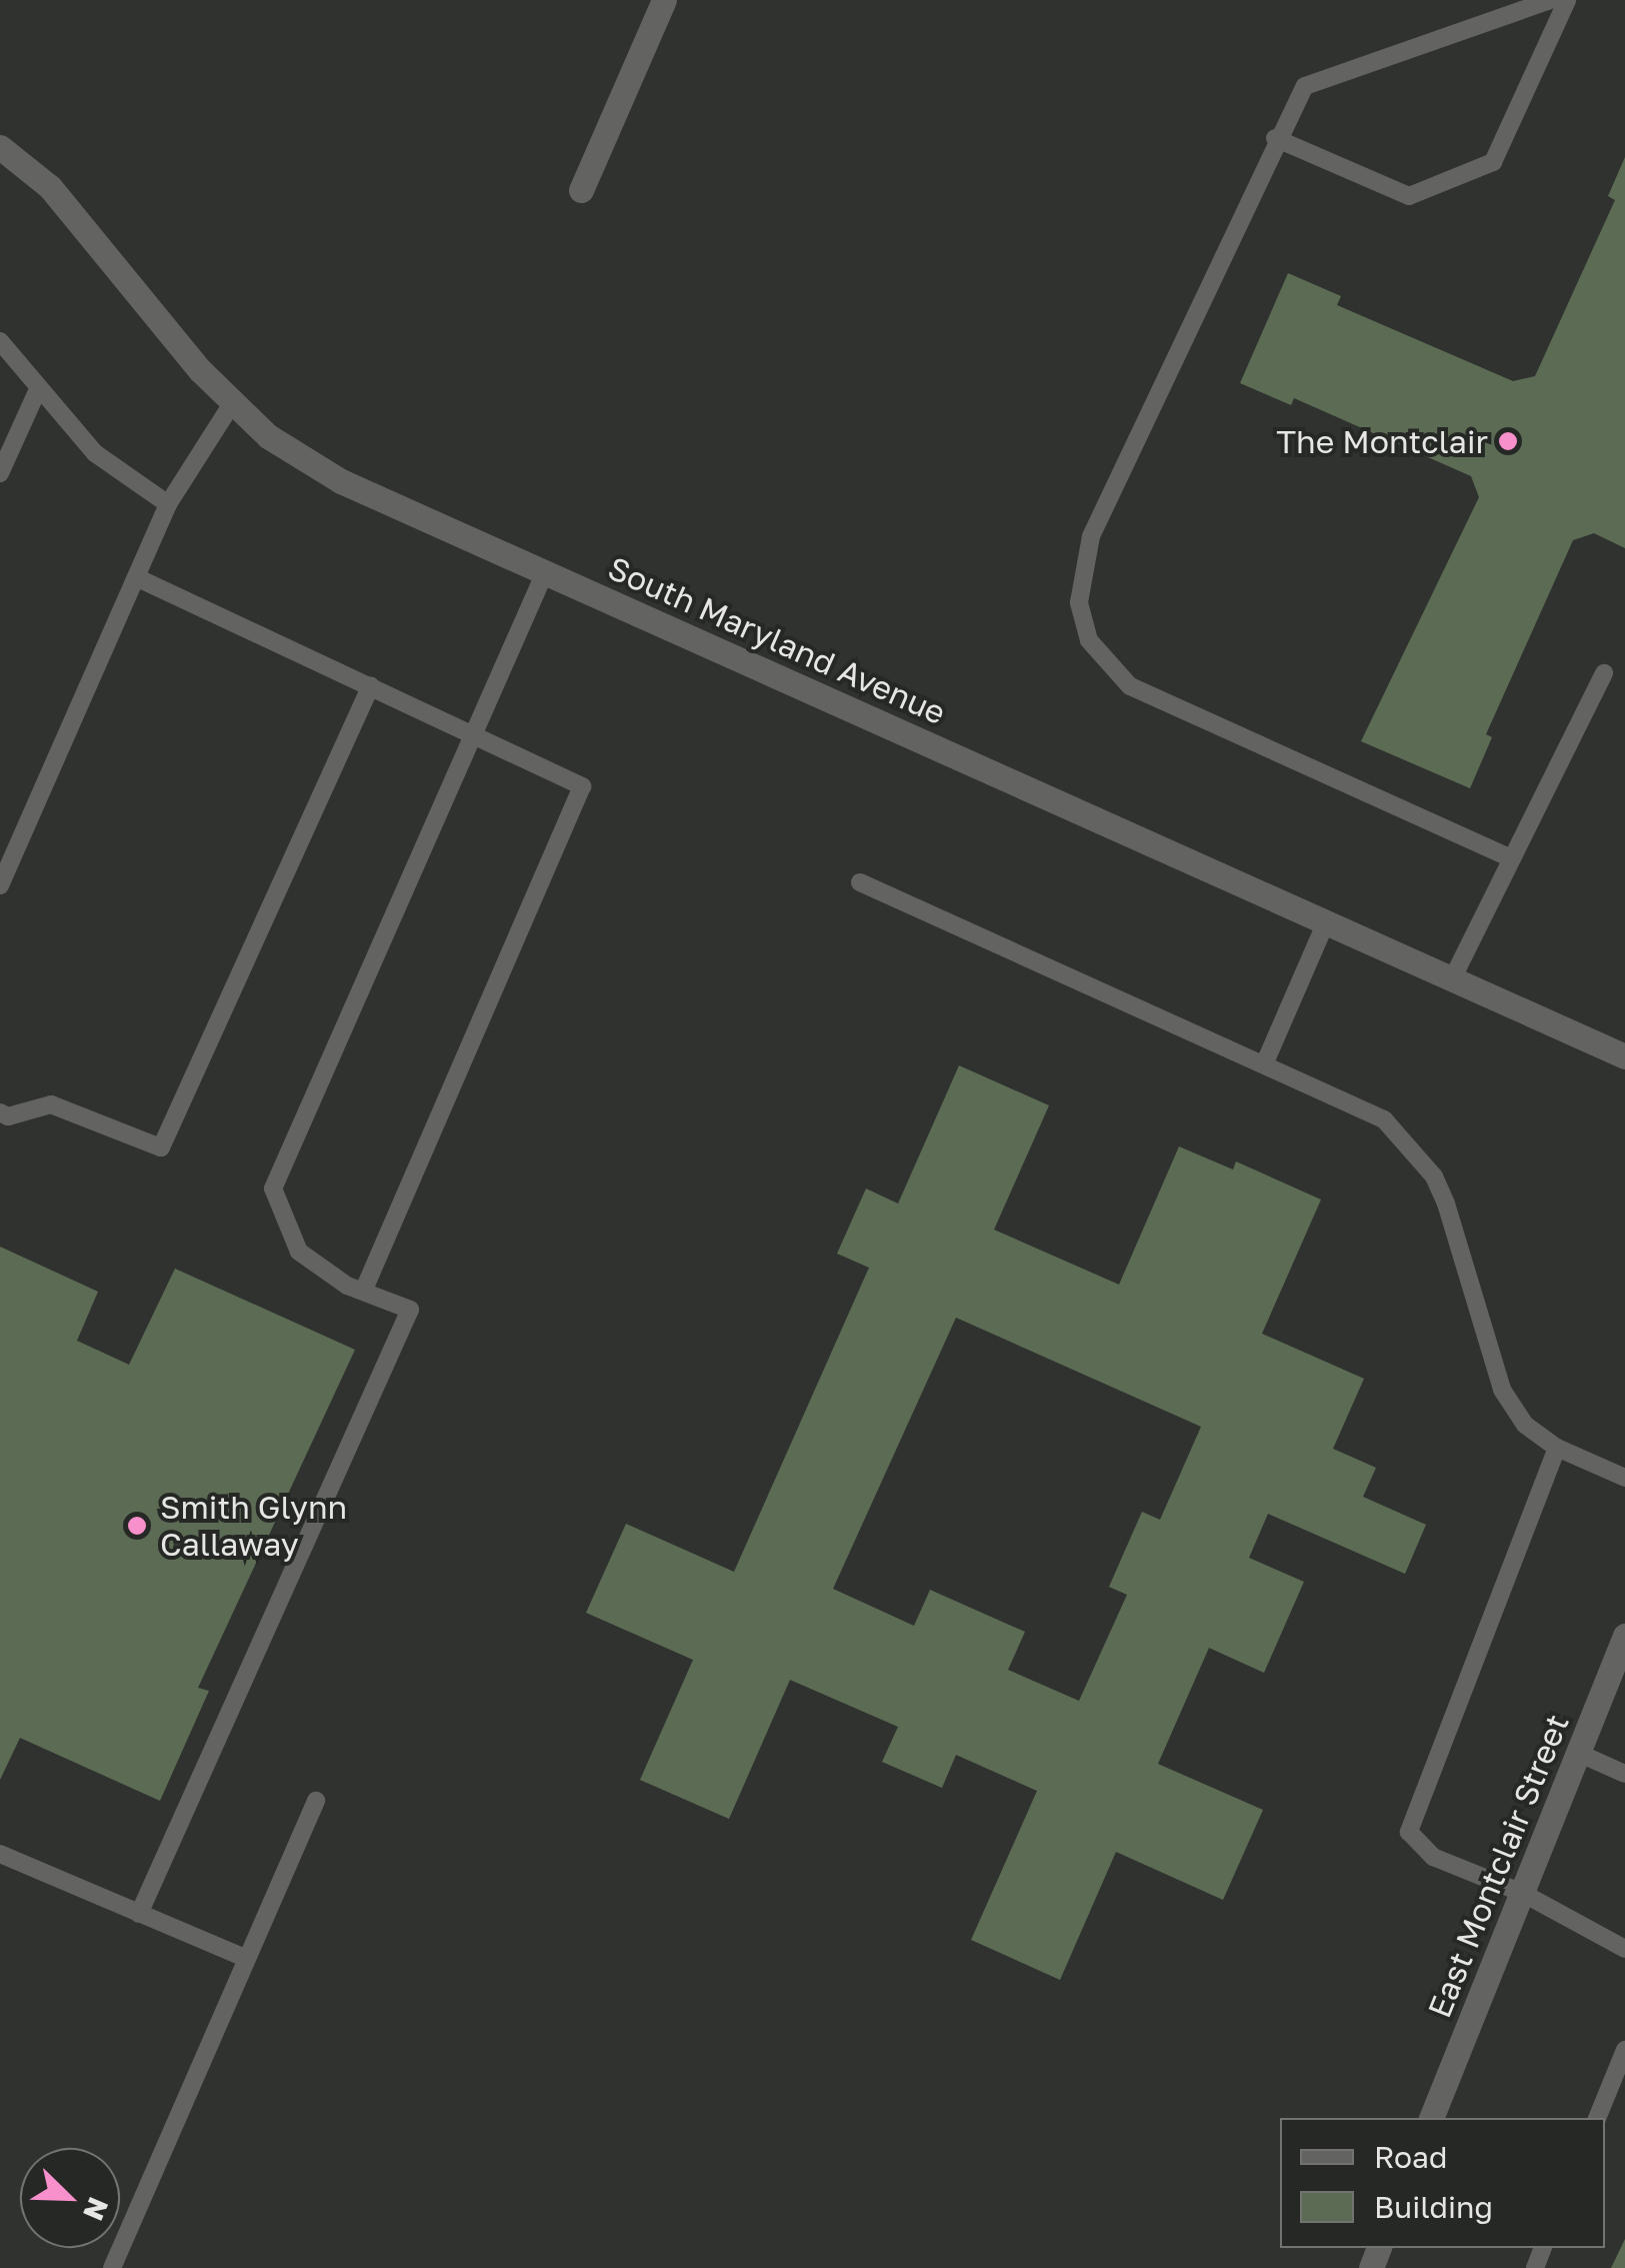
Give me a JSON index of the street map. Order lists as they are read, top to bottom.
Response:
{
  "streets": {
    "street": ["South Maryland Avenue", "East Montclair Street"]
  },
  "places": ["The Montclair", "Smith Glynn Callaway"],
  "legend": ["Road", "Building"],
  "north": "bottom right"
}
